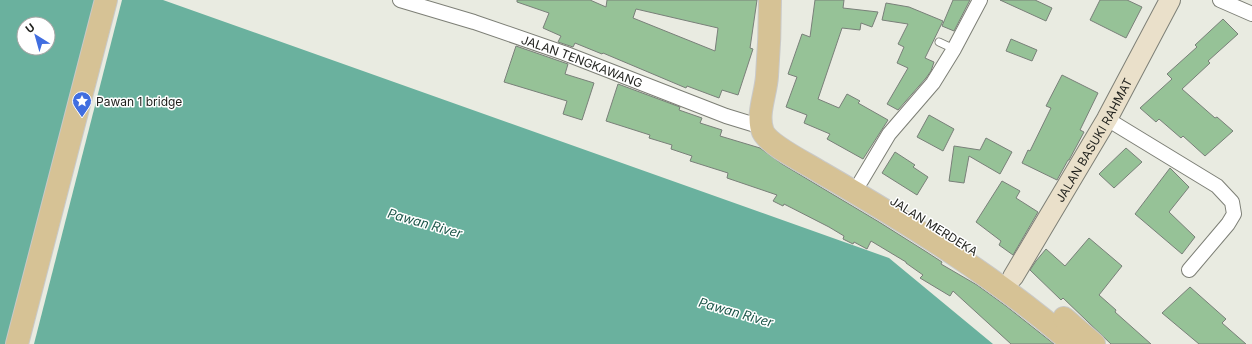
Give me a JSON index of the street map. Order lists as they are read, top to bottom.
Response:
{
  "streets": {
    "main road": ["JALAN MERDEKA"],
    "street": ["JALAN TENGKAWANG", "JALAN BASUKI RAHMAT"]
  },
  "crossings": [
    ["JALAN TENGKAWANG", "JALAN MERDEKA"],
    ["JALAN BASUKI RAHMAT", "JALAN MERDEKA"]
  ],
  "water": ["Pawan River"],
  "places": {
    "place": ["Pawan 1 bridge"]
  },
  "north": "top left"
}
